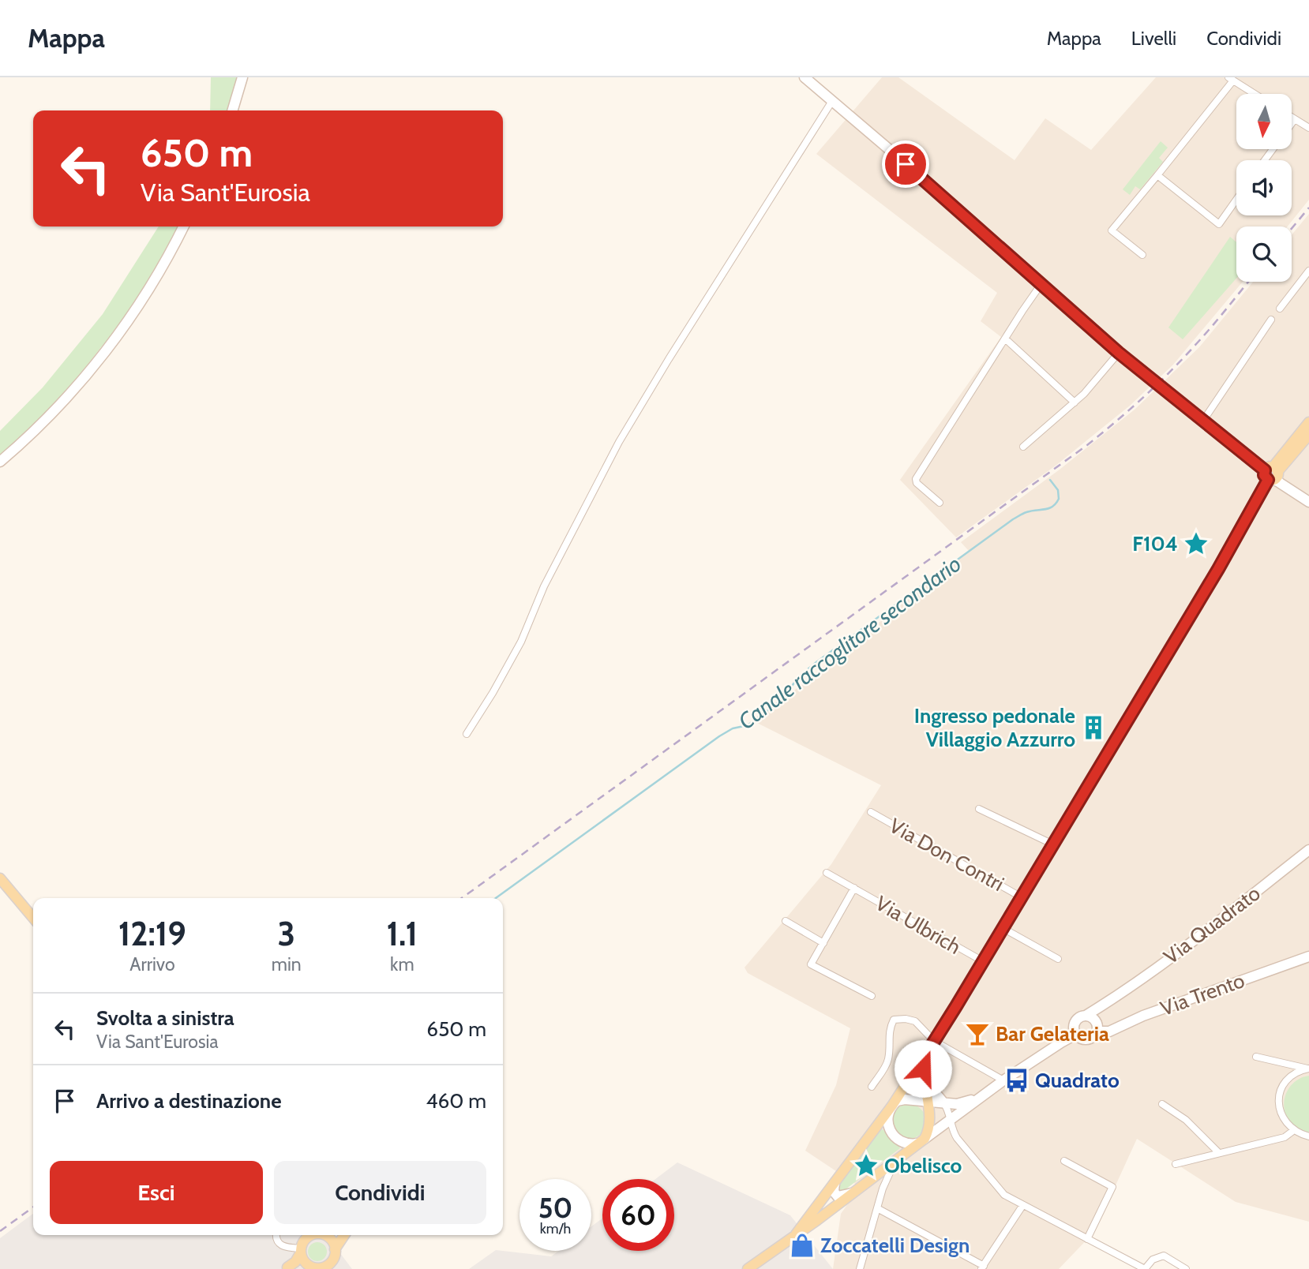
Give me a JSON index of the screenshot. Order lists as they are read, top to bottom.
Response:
{
  "streets": {
    "street": [
      "Via Don Contri",
      "Via Ulbrich",
      "Via Quadrato",
      "Via Trento"
    ]
  },
  "crossings": [
    ["Via Quadrato", "Via Trento"]
  ],
  "water": ["Canale raccoglitore secondario"],
  "places": {
    "place": ["F104", "Obelisco"],
    "building": ["Ingresso pedonale Villaggio Azzurro"],
    "bar": ["Bar Gelateria"],
    "bus stop": ["Quadrato"],
    "shop": ["Zoccatelli Design"]
  },
  "north": "bottom",
  "page": {
    "header": "Mappa",
    "nav": ["Mappa", "Livelli", "Condividi"],
    "turn": ["650 m", "Via Sant'Eurosia"],
    "eta": [
      "12:19",
      "Arrivo",
      "3",
      "min",
      "1.1",
      "km"
    ],
    "list": [
      {
        "name": "Svolta a sinistra",
        "note": "Via Sant'Eurosia",
        "value": "650 m"
      },
      {
        "name": "Arrivo a destinazione",
        "value": "460 m"
      }
    ],
    "buttons": ["Esci", "Condividi"],
    "speed": "50 km/h",
    "limit": "60"
  }
}
